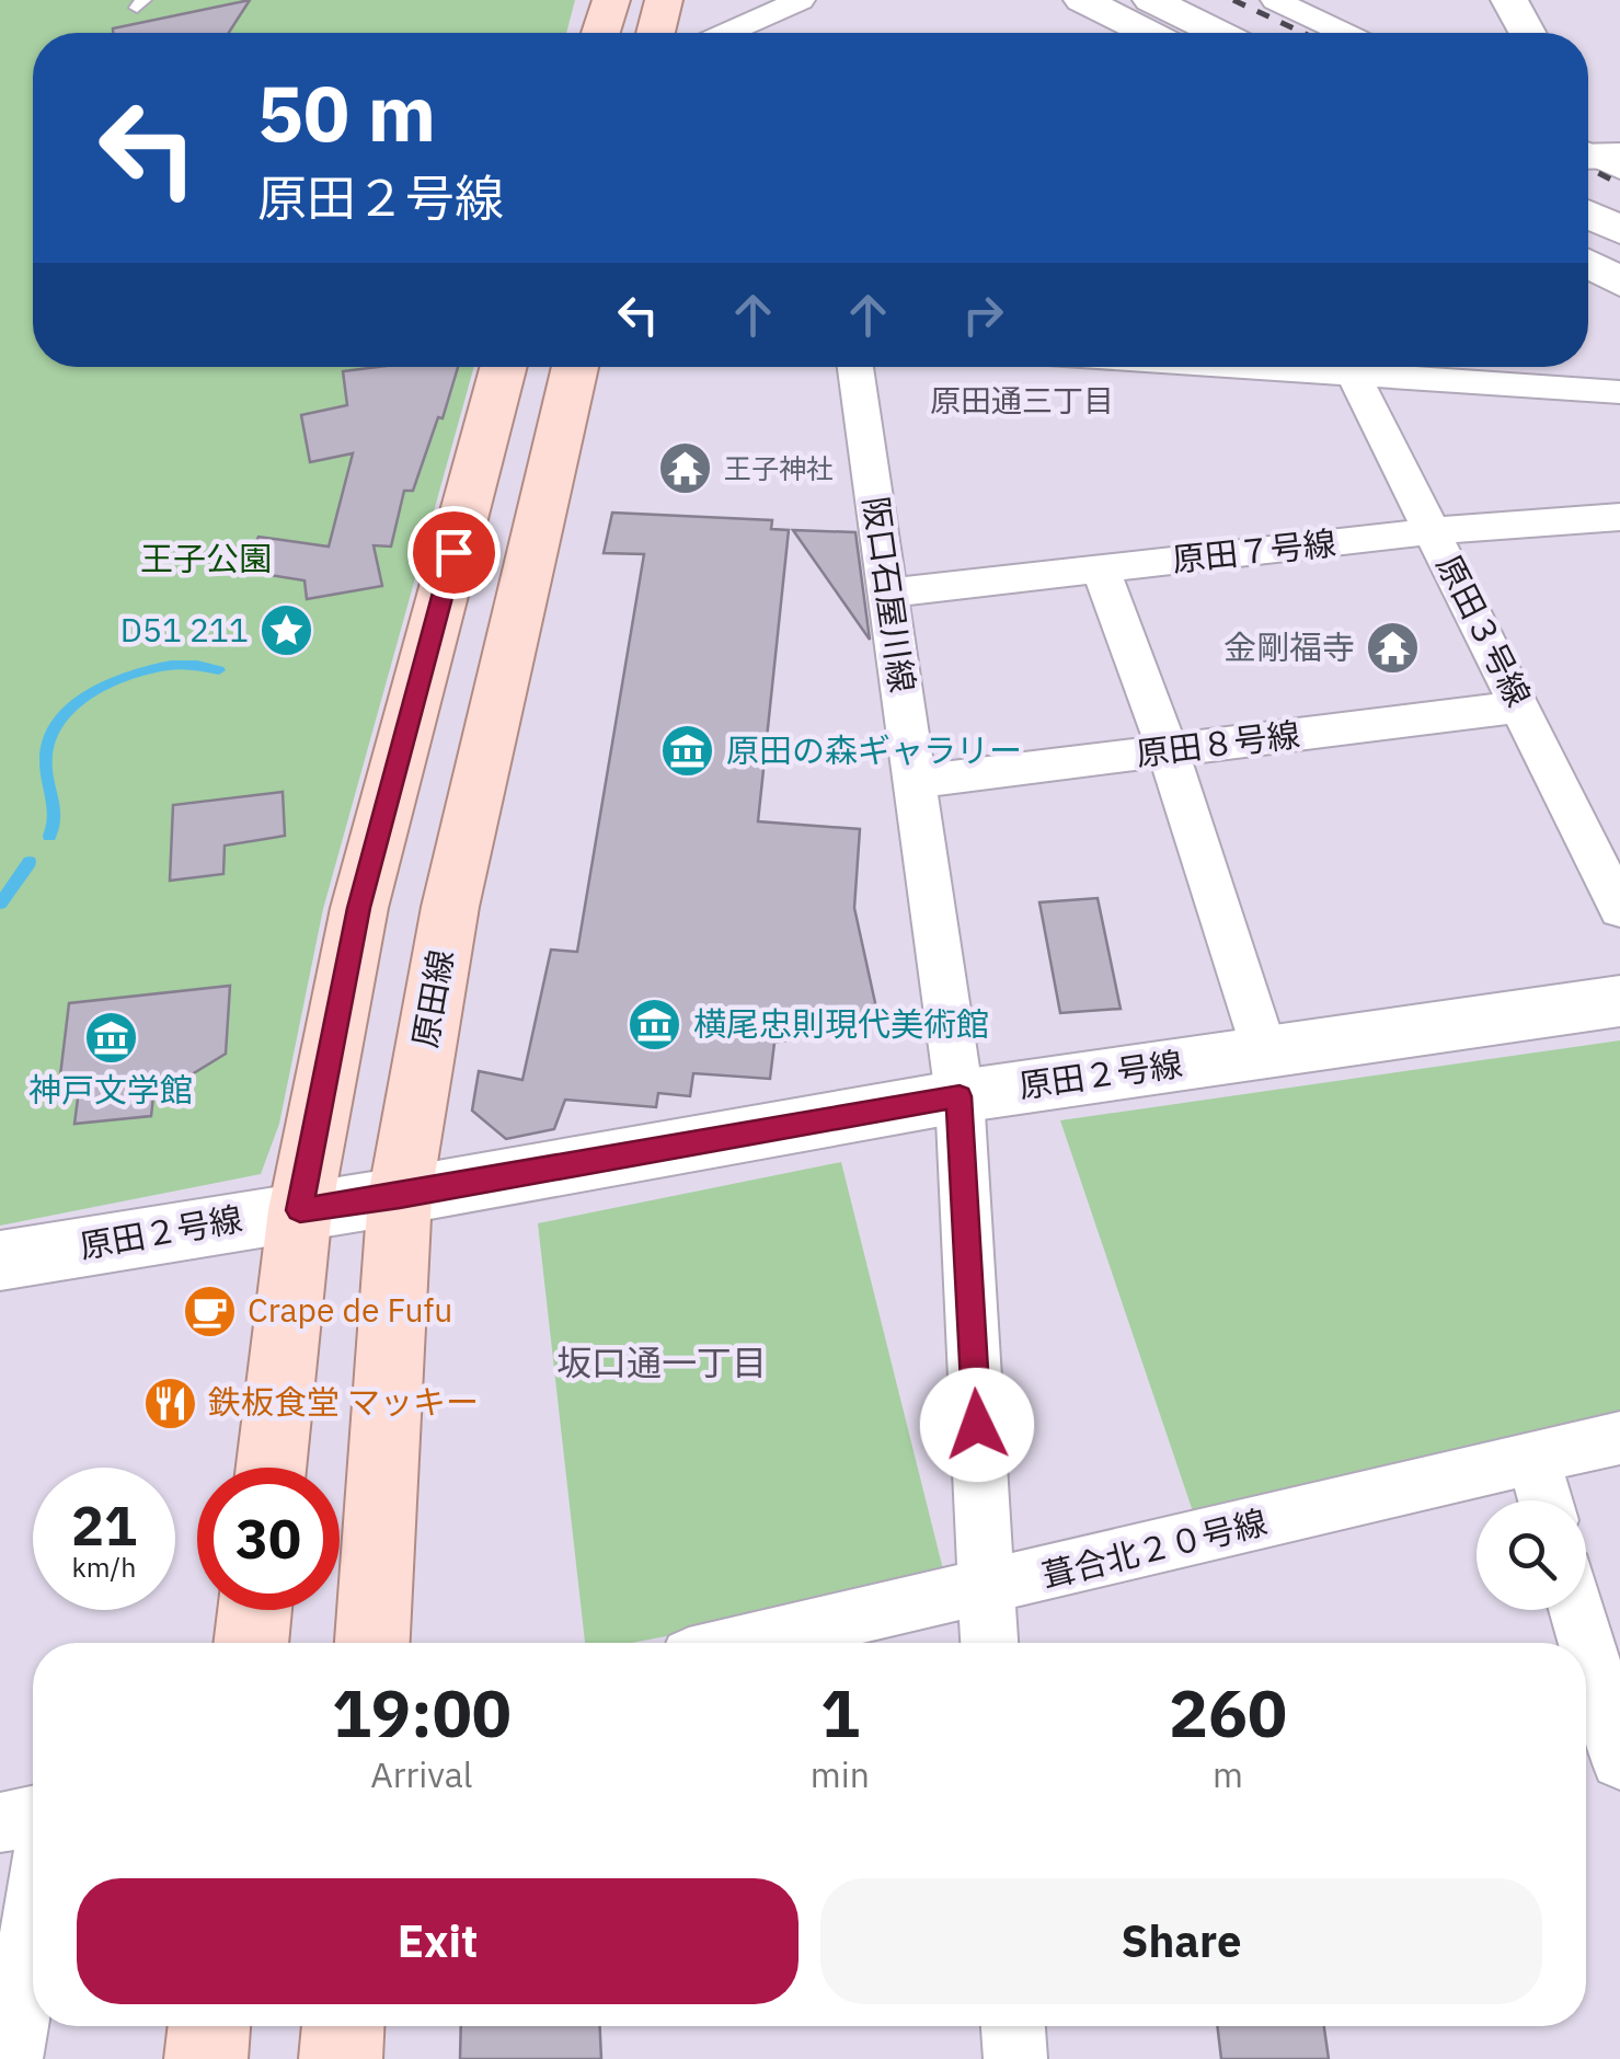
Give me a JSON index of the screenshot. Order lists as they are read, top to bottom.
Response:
{
  "streets": {
    "main road": ["原田線"],
    "street": [
      "原田７号線",
      "阪口石屋川線",
      "原田３号線",
      "原田８号線",
      "原田２号線",
      "葺合北２０号線"
    ]
  },
  "crossings": [
    ["原田７号線", "阪口石屋川線"],
    ["原田７号線", "原田３号線"],
    ["阪口石屋川線", "原田８号線"],
    ["阪口石屋川線", "原田２号線"],
    ["阪口石屋川線", "葺合北２０号線"],
    ["原田３号線", "原田８号線"],
    ["原田線", "原田２号線"]
  ],
  "districts": ["原田通三丁目", "坂口通一丁目"],
  "parks": ["王子公園"],
  "places": {
    "temple": ["王子神社", "金剛福寺"],
    "place": ["D51 211"],
    "museum": ["原田の森ギャラリー", "横尾忠則現代美術館", "神戸文学館"],
    "cafe": ["Crape de Fufu"],
    "restaurant": ["鉄板食堂 マッキー"]
  },
  "page": {
    "turn": ["50 m", "原田２号線"],
    "speed": "21 km/h",
    "limit": "30",
    "eta": [
      "19:00",
      "Arrival",
      "1",
      "min",
      "260",
      "m"
    ],
    "buttons": ["Exit", "Share"]
  }
}
